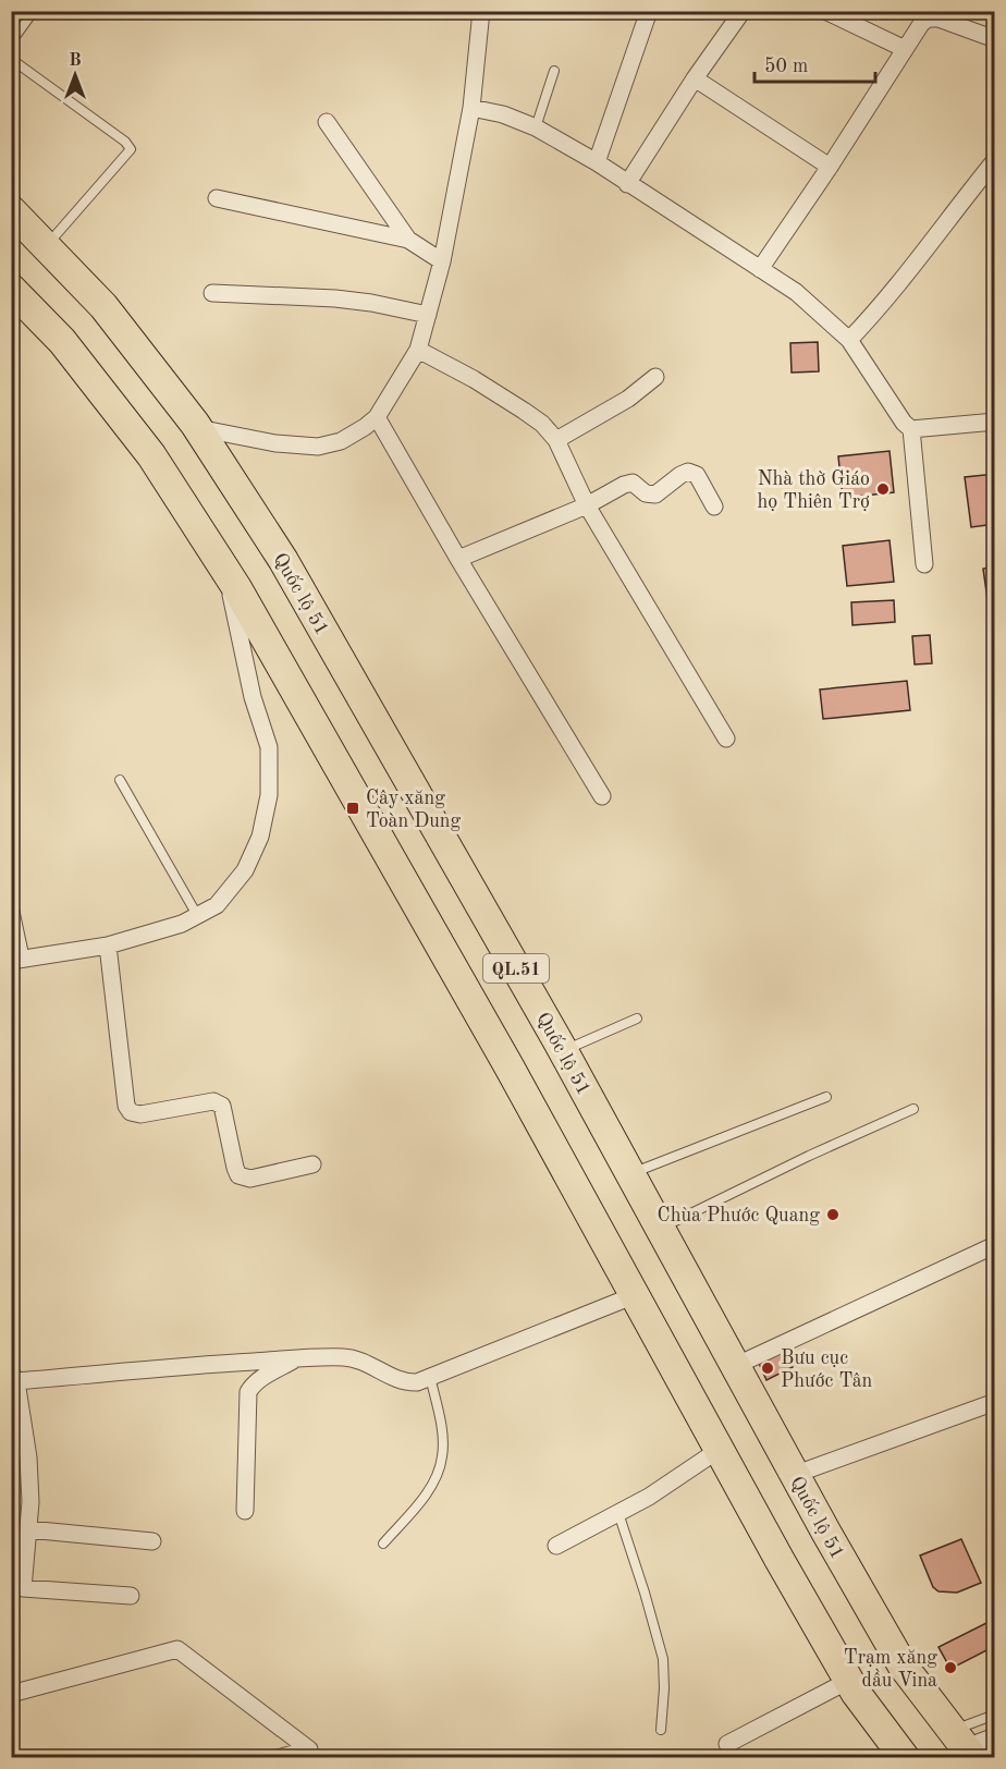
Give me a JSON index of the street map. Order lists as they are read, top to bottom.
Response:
{
  "streets": {
    "highway": ["Quốc lộ 51", "QL.51"]
  },
  "places": {
    "other": [
      "Nhà thờ Giáo họ Thiên Trợ",
      "Chùa Phước Quang",
      "Bưu cục Phước Tân",
      "Trạm xăng dầu Vina"
    ],
    "transit": ["Cây xăng Toàn Dung"]
  },
  "scale_bar": "50 m",
  "north": "top"
}
